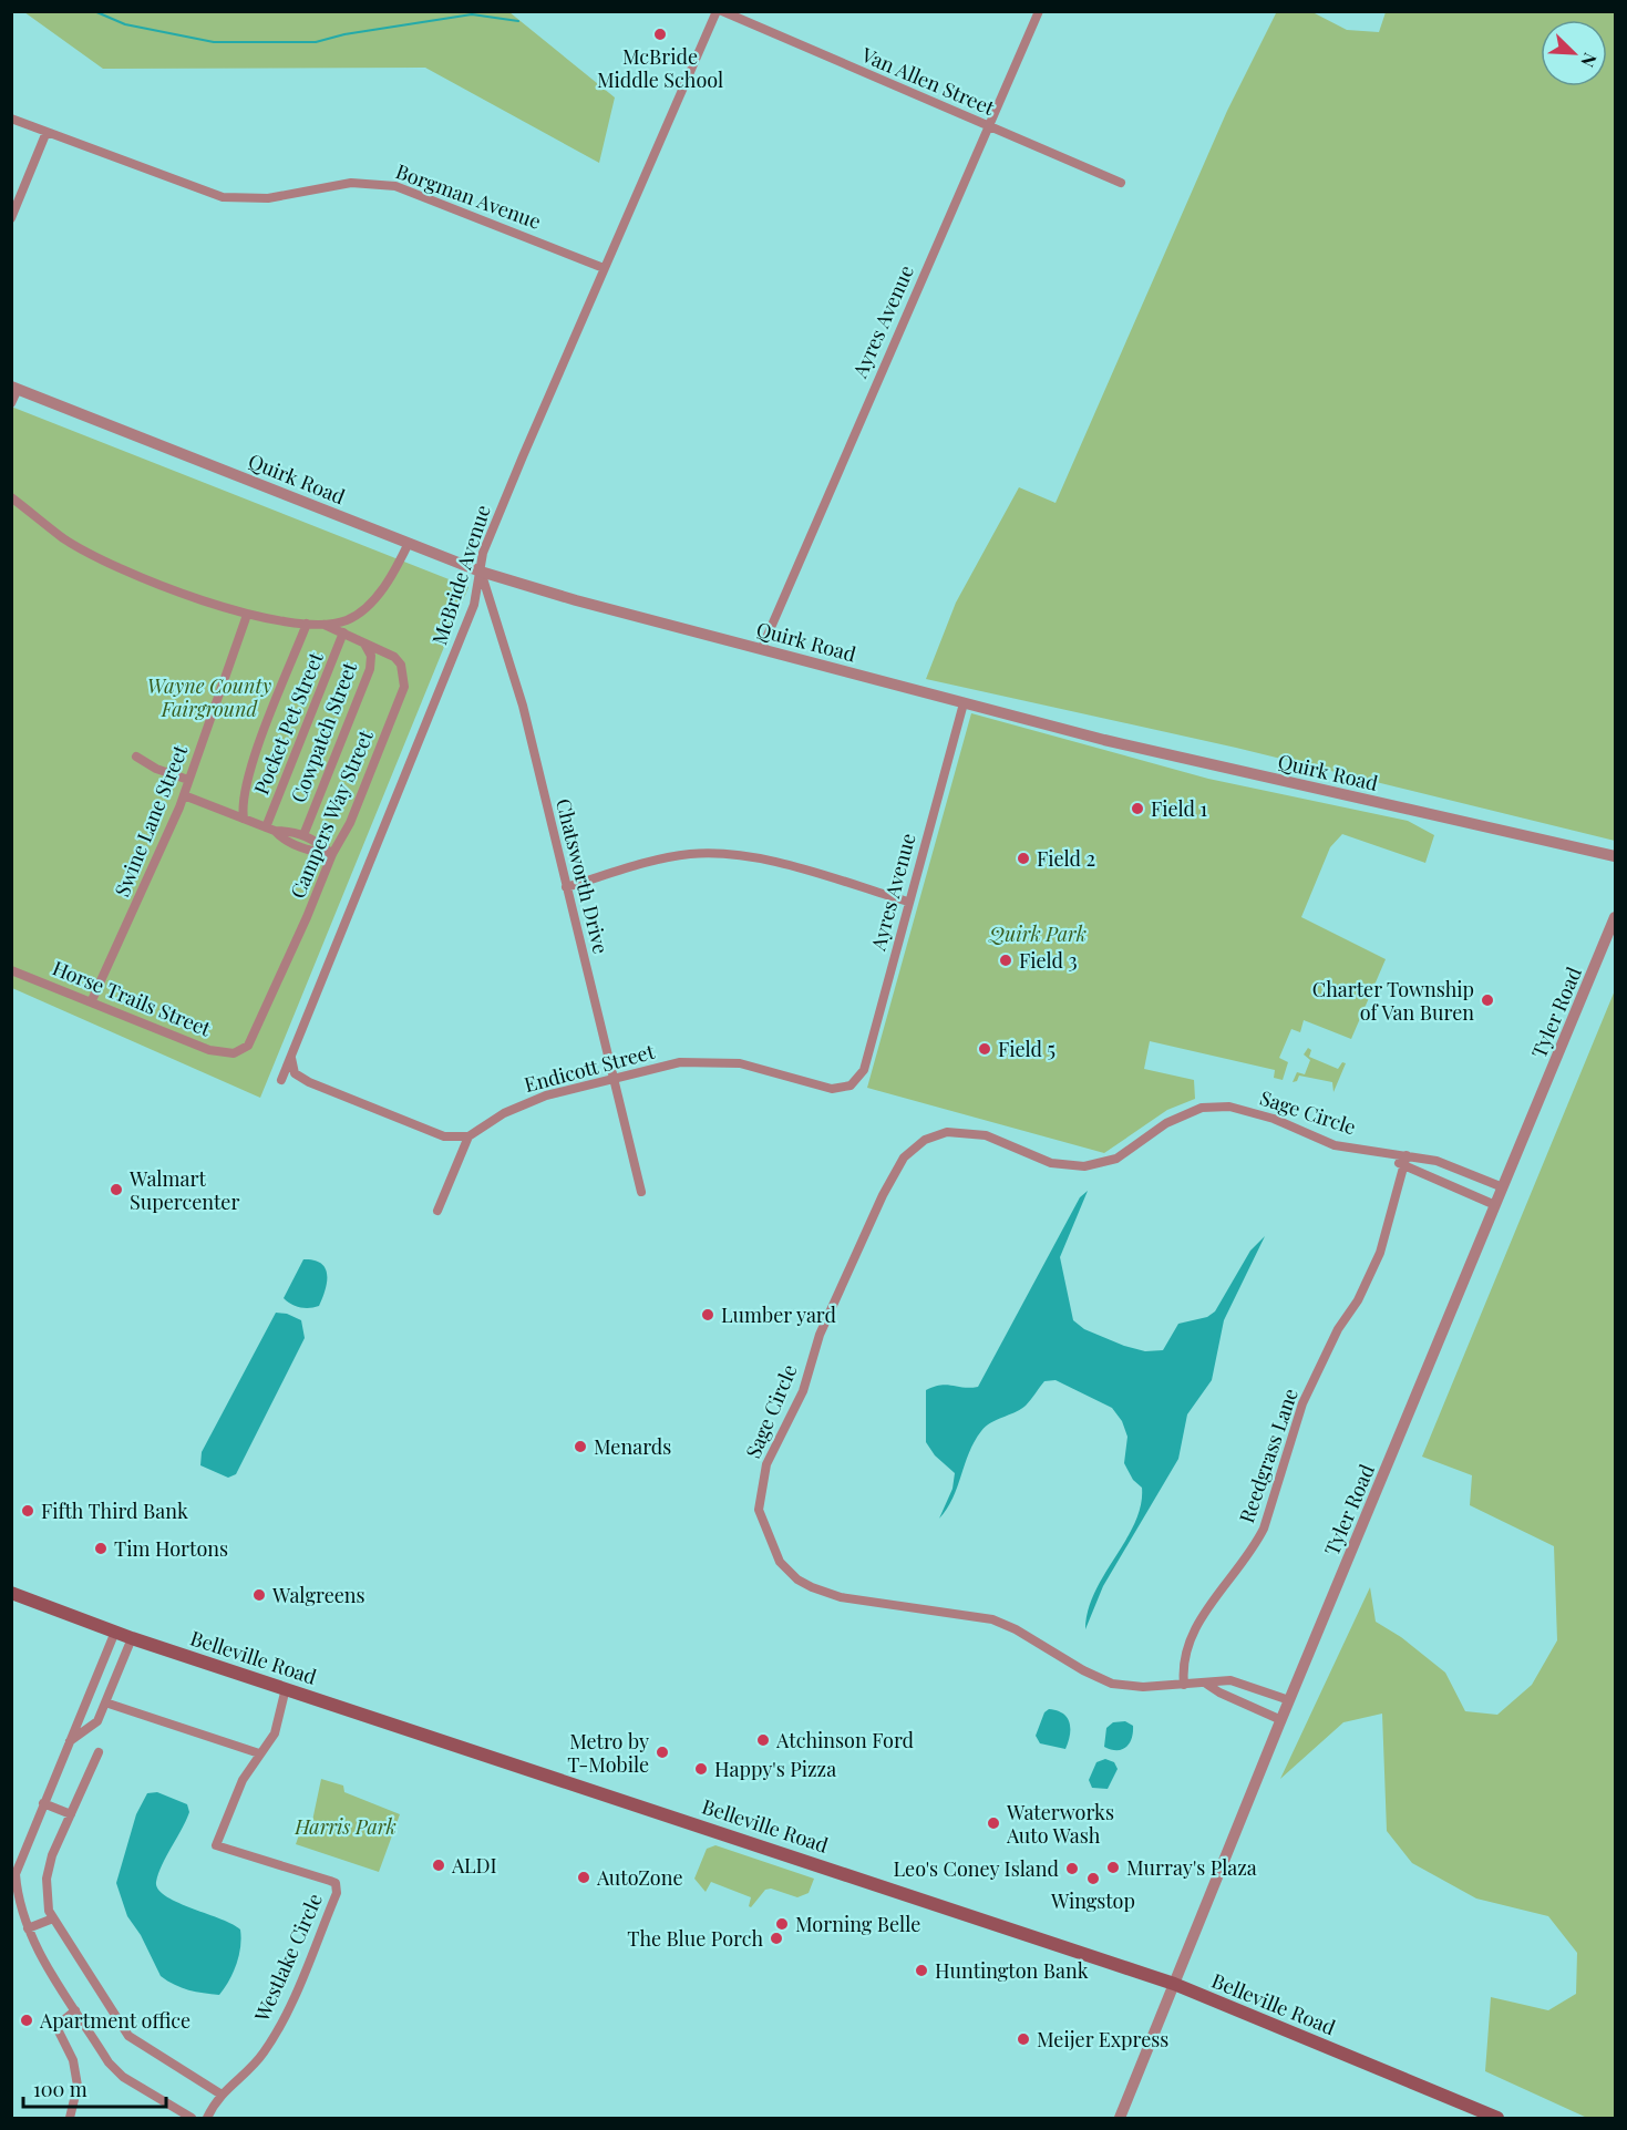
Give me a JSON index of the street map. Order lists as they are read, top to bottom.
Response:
{
  "streets": {
    "main road": ["Belleville Road"],
    "street": [
      "Van Allen Street",
      "Borgman Avenue",
      "Ayres Avenue",
      "Quirk Road",
      "McBride Avenue",
      "Pocket Pet Street",
      "Cowpatch Street",
      "Campers Way Street",
      "Swine Lane Street",
      "Chatsworth Drive",
      "Horse Trails Street",
      "Tyler Road",
      "Endicott Street",
      "Sage Circle",
      "Reedgrass Lane",
      "Westlake Circle"
    ]
  },
  "crossings": [
    ["Van Allen Street", "Ayres Avenue"],
    ["Van Allen Street", "McBride Avenue"],
    ["Borgman Avenue", "McBride Avenue"],
    ["Ayres Avenue", "Quirk Road"],
    ["Ayres Avenue", "Endicott Street"],
    ["Quirk Road", "McBride Avenue"],
    ["Quirk Road", "Chatsworth Drive"],
    ["McBride Avenue", "Chatsworth Drive"],
    ["Pocket Pet Street", "Campers Way Street"],
    ["Cowpatch Street", "Campers Way Street"],
    ["Campers Way Street", "Horse Trails Street"],
    ["Swine Lane Street", "Horse Trails Street"],
    ["Chatsworth Drive", "Endicott Street"],
    ["Tyler Road", "Sage Circle"],
    ["Tyler Road", "Belleville Road"],
    ["Sage Circle", "Reedgrass Lane"],
    ["Belleville Road", "Westlake Circle"]
  ],
  "parks": ["Wayne County Fairground", "Quirk Park", "Harris Park"],
  "places": [
    "McBride Middle School",
    "Field 1",
    "Field 2",
    "Field 3",
    "Charter Township of Van Buren",
    "Field 5",
    "Walmart Supercenter",
    "Lumber yard",
    "Menards",
    "Fifth Third Bank",
    "Tim Hortons",
    "Walgreens",
    "Atchinson Ford",
    "Metro by T-Mobile",
    "Happy's Pizza",
    "Waterworks Auto Wash",
    "ALDI",
    "Murray's Plaza",
    "Leo's Coney Island",
    "AutoZone",
    "Wingstop",
    "Morning Belle",
    "The Blue Porch",
    "Huntington Bank",
    "Apartment office",
    "Meijer Express"
  ],
  "scale_bar": "100 m",
  "north": "bottom right"
}
